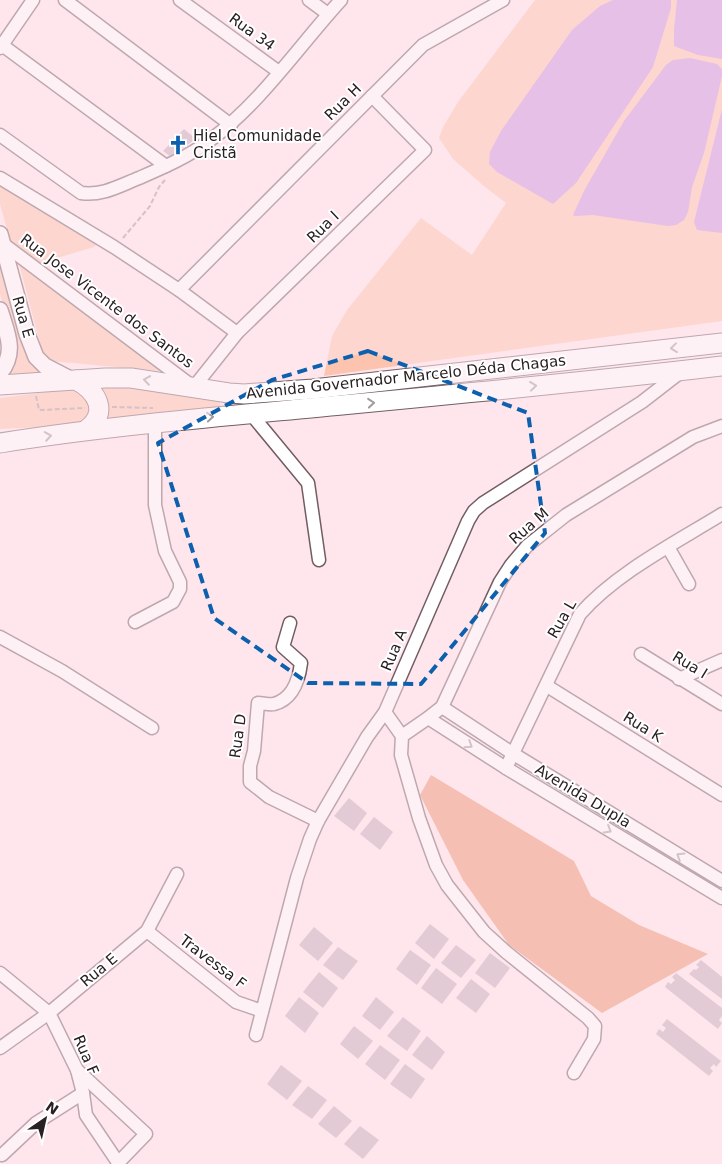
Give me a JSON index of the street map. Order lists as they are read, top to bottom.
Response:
{
  "streets": {
    "main road": ["Avenida Governador Marcelo Déda Chagas"],
    "street": [
      "Rua 34",
      "Rua H",
      "Rua I",
      "Rua Jose Vicente dos Santos",
      "Rua E",
      "Rua M",
      "Rua L",
      "Rua A",
      "Rua K",
      "Rua D",
      "Avenida Dupla",
      "Travessa F",
      "Rua F"
    ]
  },
  "crossings": [
    ["Rua H", "Rua I"],
    ["Rua I", "Rua Jose Vicente dos Santos"],
    ["Rua I", "Avenida Governador Marcelo Déda Chagas"],
    ["Rua Jose Vicente dos Santos", "Rua E"],
    ["Rua Jose Vicente dos Santos", "Avenida Governador Marcelo Déda Chagas"],
    ["Rua E", "Avenida Governador Marcelo Déda Chagas"],
    ["Rua E", "Travessa F"],
    ["Rua E", "Rua F"],
    ["Avenida Governador Marcelo Déda Chagas", "Rua A"],
    ["Rua M", "Avenida Dupla"],
    ["Rua L", "Rua K"],
    ["Rua L", "Avenida Dupla"],
    ["Rua A", "Rua D"],
    ["Rua A", "Travessa F"]
  ],
  "places": {
    "church": ["Hiel Comunidade Cristã"]
  },
  "north": "top right"
}
